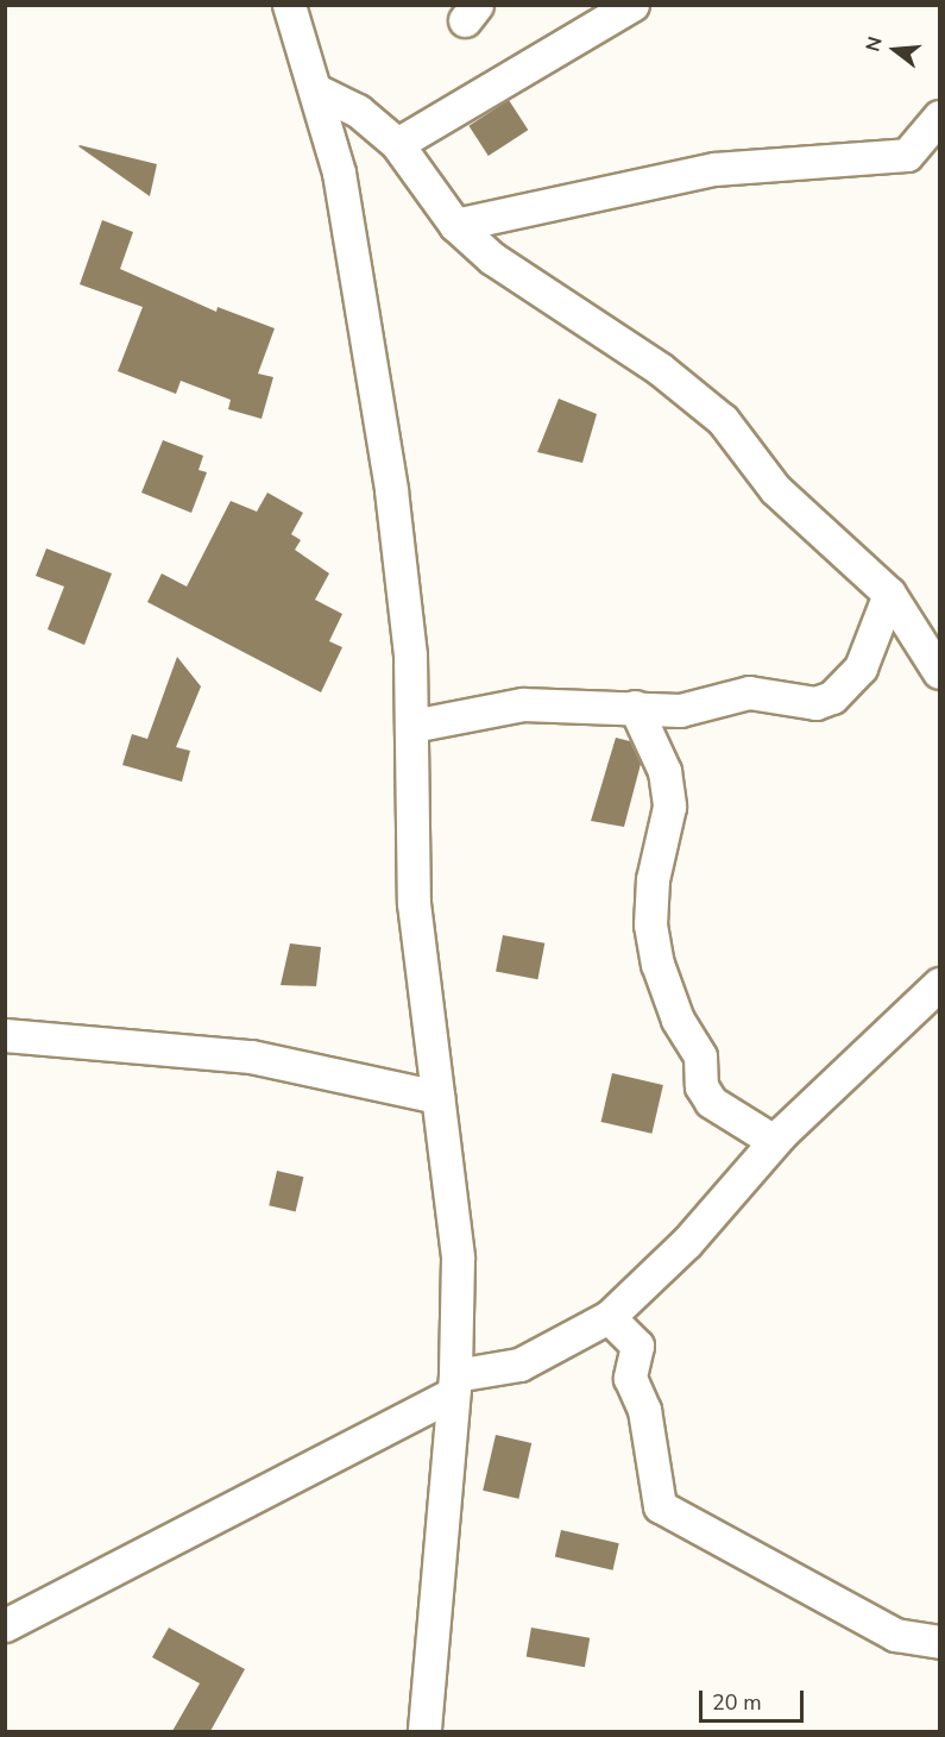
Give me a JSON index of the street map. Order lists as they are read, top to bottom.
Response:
{
  "scale_bar": "20 m",
  "north": "left"
}
